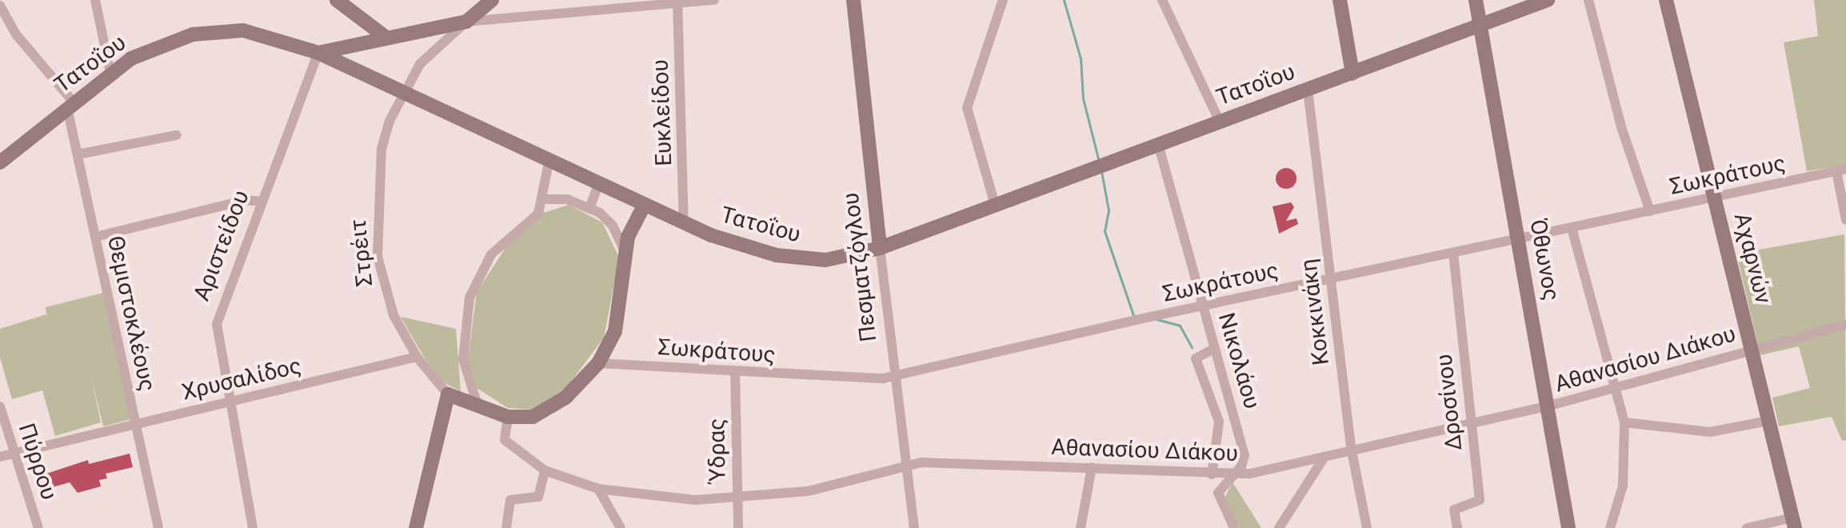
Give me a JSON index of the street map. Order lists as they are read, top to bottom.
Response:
{
  "streets": {
    "street": [
      "Τατοΐου",
      "Ευκλείδου",
      "Σωκράτους",
      "Αριστείδου",
      "Στρέιτ",
      "Αχαρνών",
      "Όθωνος",
      "Πεσματζόγλου",
      "Κοκκινάκη",
      "Θεμιστοκλέους",
      "Αθανασίου Διάκου",
      "Νικολάου",
      "Χρυσαλίδος",
      "Δροσίνου",
      "Ύδρας",
      "Πύρρου"
    ]
  },
  "crossings": [
    ["Τατοΐου", "Ευκλείδου"],
    ["Τατοΐου", "Αριστείδου"],
    ["Τατοΐου", "Στρέιτ"],
    ["Τατοΐου", "Όθωνος"],
    ["Τατοΐου", "Πεσματζόγλου"],
    ["Τατοΐου", "Κοκκινάκη"],
    ["Τατοΐου", "Θεμιστοκλέους"],
    ["Τατοΐου", "Νικολάου"],
    ["Σωκράτους", "Αχαρνών"],
    ["Σωκράτους", "Όθωνος"],
    ["Σωκράτους", "Πεσματζόγλου"],
    ["Σωκράτους", "Κοκκινάκη"],
    ["Σωκράτους", "Αθανασίου Διάκου"],
    ["Σωκράτους", "Νικολάου"],
    ["Σωκράτους", "Δροσίνου"],
    ["Σωκράτους", "Ύδρας"],
    ["Αριστείδου", "Χρυσαλίδος"],
    ["Στρέιτ", "Χρυσαλίδος"],
    ["Αχαρνών", "Αθανασίου Διάκου"],
    ["Όθωνος", "Αθανασίου Διάκου"],
    ["Πεσματζόγλου", "Αθανασίου Διάκου"],
    ["Κοκκινάκη", "Αθανασίου Διάκου"],
    ["Θεμιστοκλέους", "Χρυσαλίδος"],
    ["Αθανασίου Διάκου", "Νικολάου"],
    ["Αθανασίου Διάκου", "Δροσίνου"],
    ["Αθανασίου Διάκου", "Ύδρας"],
    ["Χρυσαλίδος", "Πύρρου"]
  ]
}
